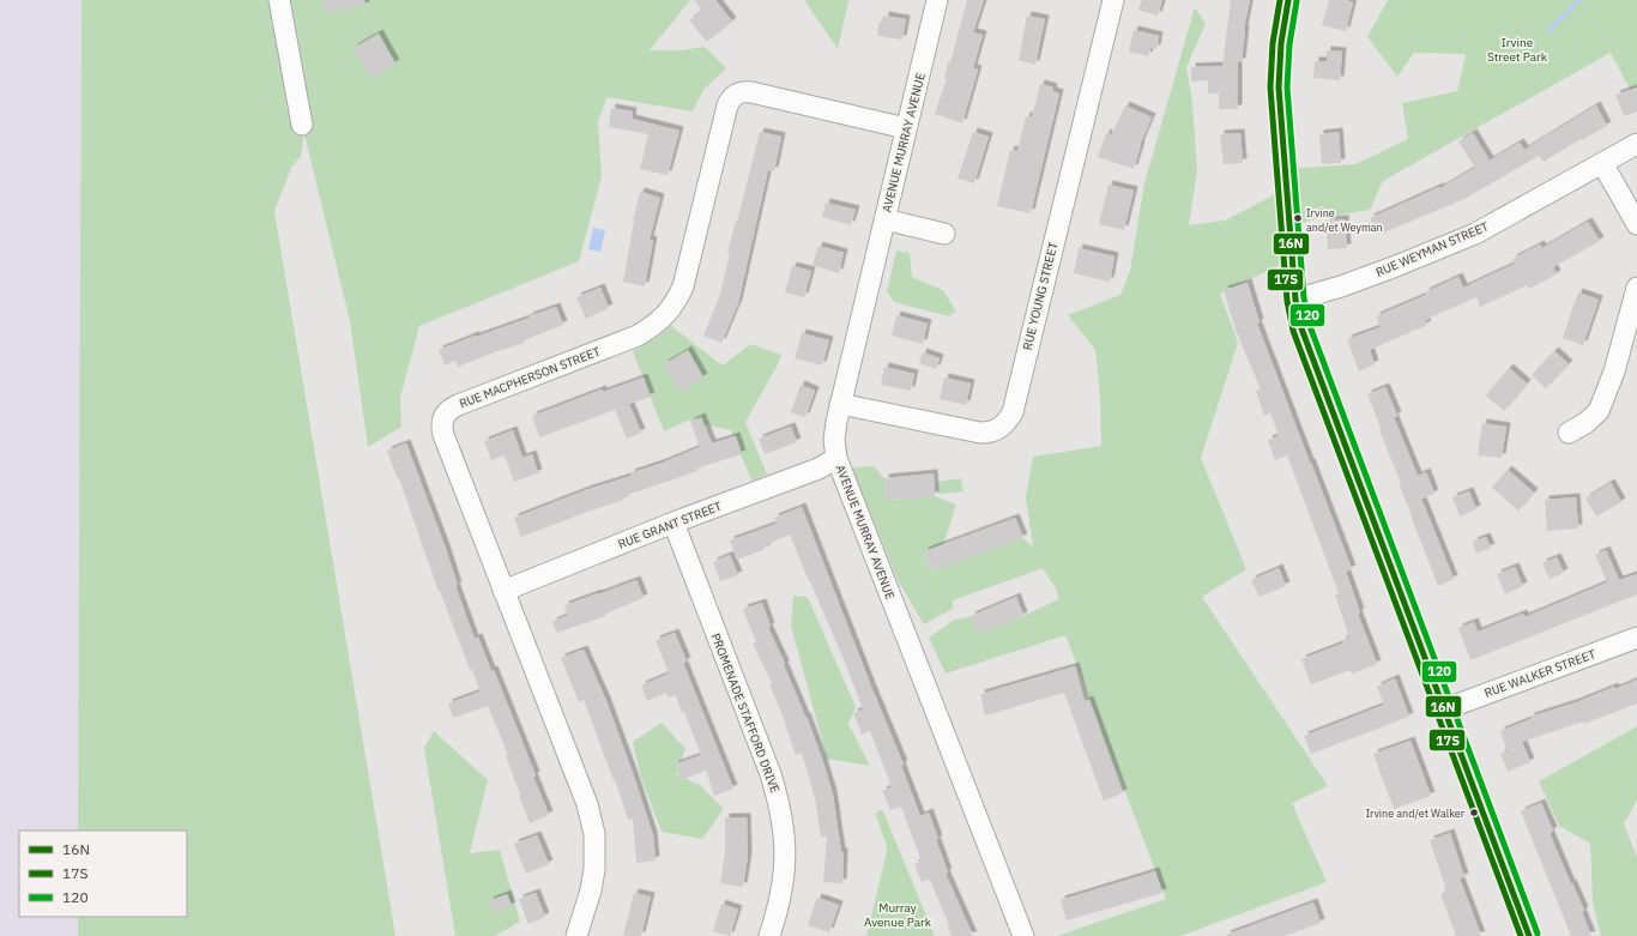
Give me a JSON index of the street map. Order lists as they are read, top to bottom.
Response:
{
  "streets": {
    "street": [
      "AVENUE MURRAY AVENUE",
      "RUE WEYMAN STREET",
      "RUE YOUNG STREET",
      "RUE MACPHERSON STREET",
      "RUE GRANT STREET",
      "RUE WALKER STREET",
      "PROMENADE STAFFORD DRIVE"
    ]
  },
  "crossings": [
    ["AVENUE MURRAY AVENUE", "RUE YOUNG STREET"],
    ["AVENUE MURRAY AVENUE", "RUE MACPHERSON STREET"],
    ["AVENUE MURRAY AVENUE", "RUE GRANT STREET"],
    ["RUE MACPHERSON STREET", "RUE GRANT STREET"],
    ["RUE GRANT STREET", "PROMENADE STAFFORD DRIVE"]
  ],
  "parks": ["Irvine Street Park", "Murray Avenue Park"],
  "places": ["Irvine and/et Weyman", "Irvine and/et Walker"],
  "lines": ["transit line 16N", "transit line 17S", "transit line 120"],
  "legend": ["16N", "17S", "120"]
}
